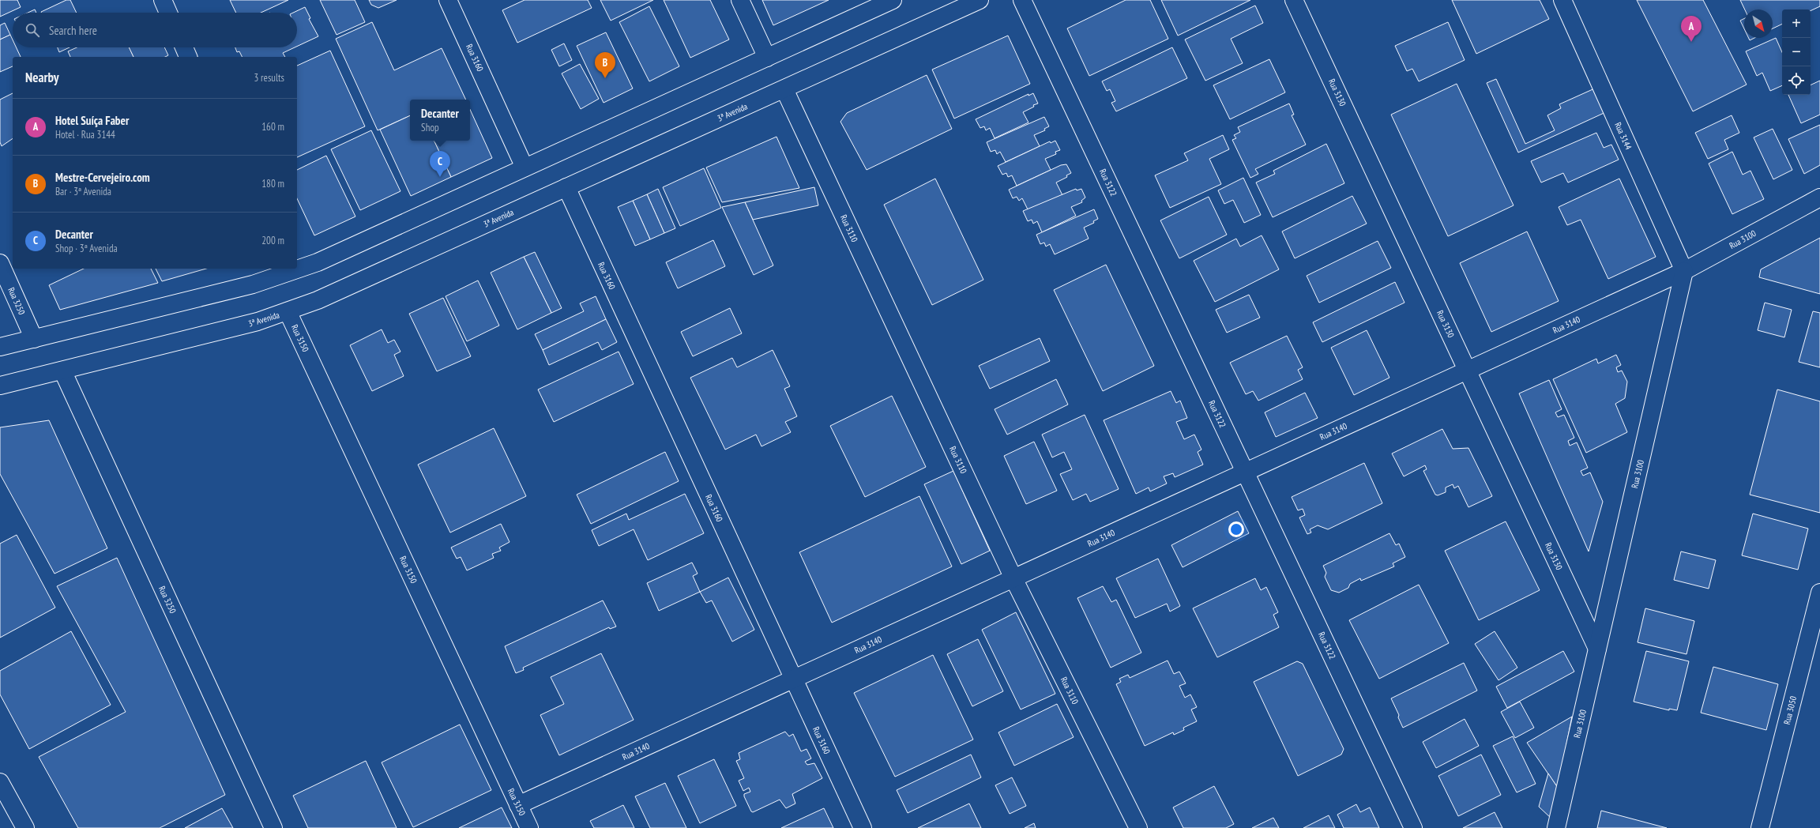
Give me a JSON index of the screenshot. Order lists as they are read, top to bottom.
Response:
{
  "streets": {
    "street": [
      "Rua 3160",
      "Rua 3130",
      "3ª Avenida",
      "Rua 3144",
      "Rua 3122",
      "Rua 3110",
      "Rua 3100",
      "Rua 3250",
      "Rua 3140",
      "Rua 3150",
      "Rua 3050"
    ]
  },
  "crossings": [
    ["Rua 3160", "3ª Avenida"],
    ["Rua 3160", "Rua 3140"],
    ["Rua 3130", "Rua 3100"],
    ["Rua 3130", "Rua 3140"],
    ["3ª Avenida", "Rua 3110"],
    ["3ª Avenida", "Rua 3250"],
    ["3ª Avenida", "Rua 3150"],
    ["Rua 3144", "Rua 3100"],
    ["Rua 3144", "Rua 3140"],
    ["Rua 3122", "Rua 3140"],
    ["Rua 3110", "Rua 3140"],
    ["Rua 3100", "Rua 3140"],
    ["Rua 3140", "Rua 3150"]
  ],
  "north": "bottom right",
  "page": {
    "map_buttons": ["+", "−"],
    "search": "Search here",
    "pins": ["A", "B", "C"],
    "heading": ["Nearby", "3 results"],
    "list": [
      {
        "mark": "A",
        "name": "Hotel Suíça Faber",
        "note": "Hotel · Rua 3144",
        "value": "160 m"
      },
      {
        "mark": "B",
        "name": "Mestre-Cervejeiro.com",
        "note": "Bar · 3ª Avenida",
        "value": "180 m"
      },
      {
        "mark": "C",
        "name": "Decanter",
        "note": "Shop · 3ª Avenida",
        "value": "200 m"
      }
    ],
    "popup": ["Decanter", "Shop"]
  }
}
